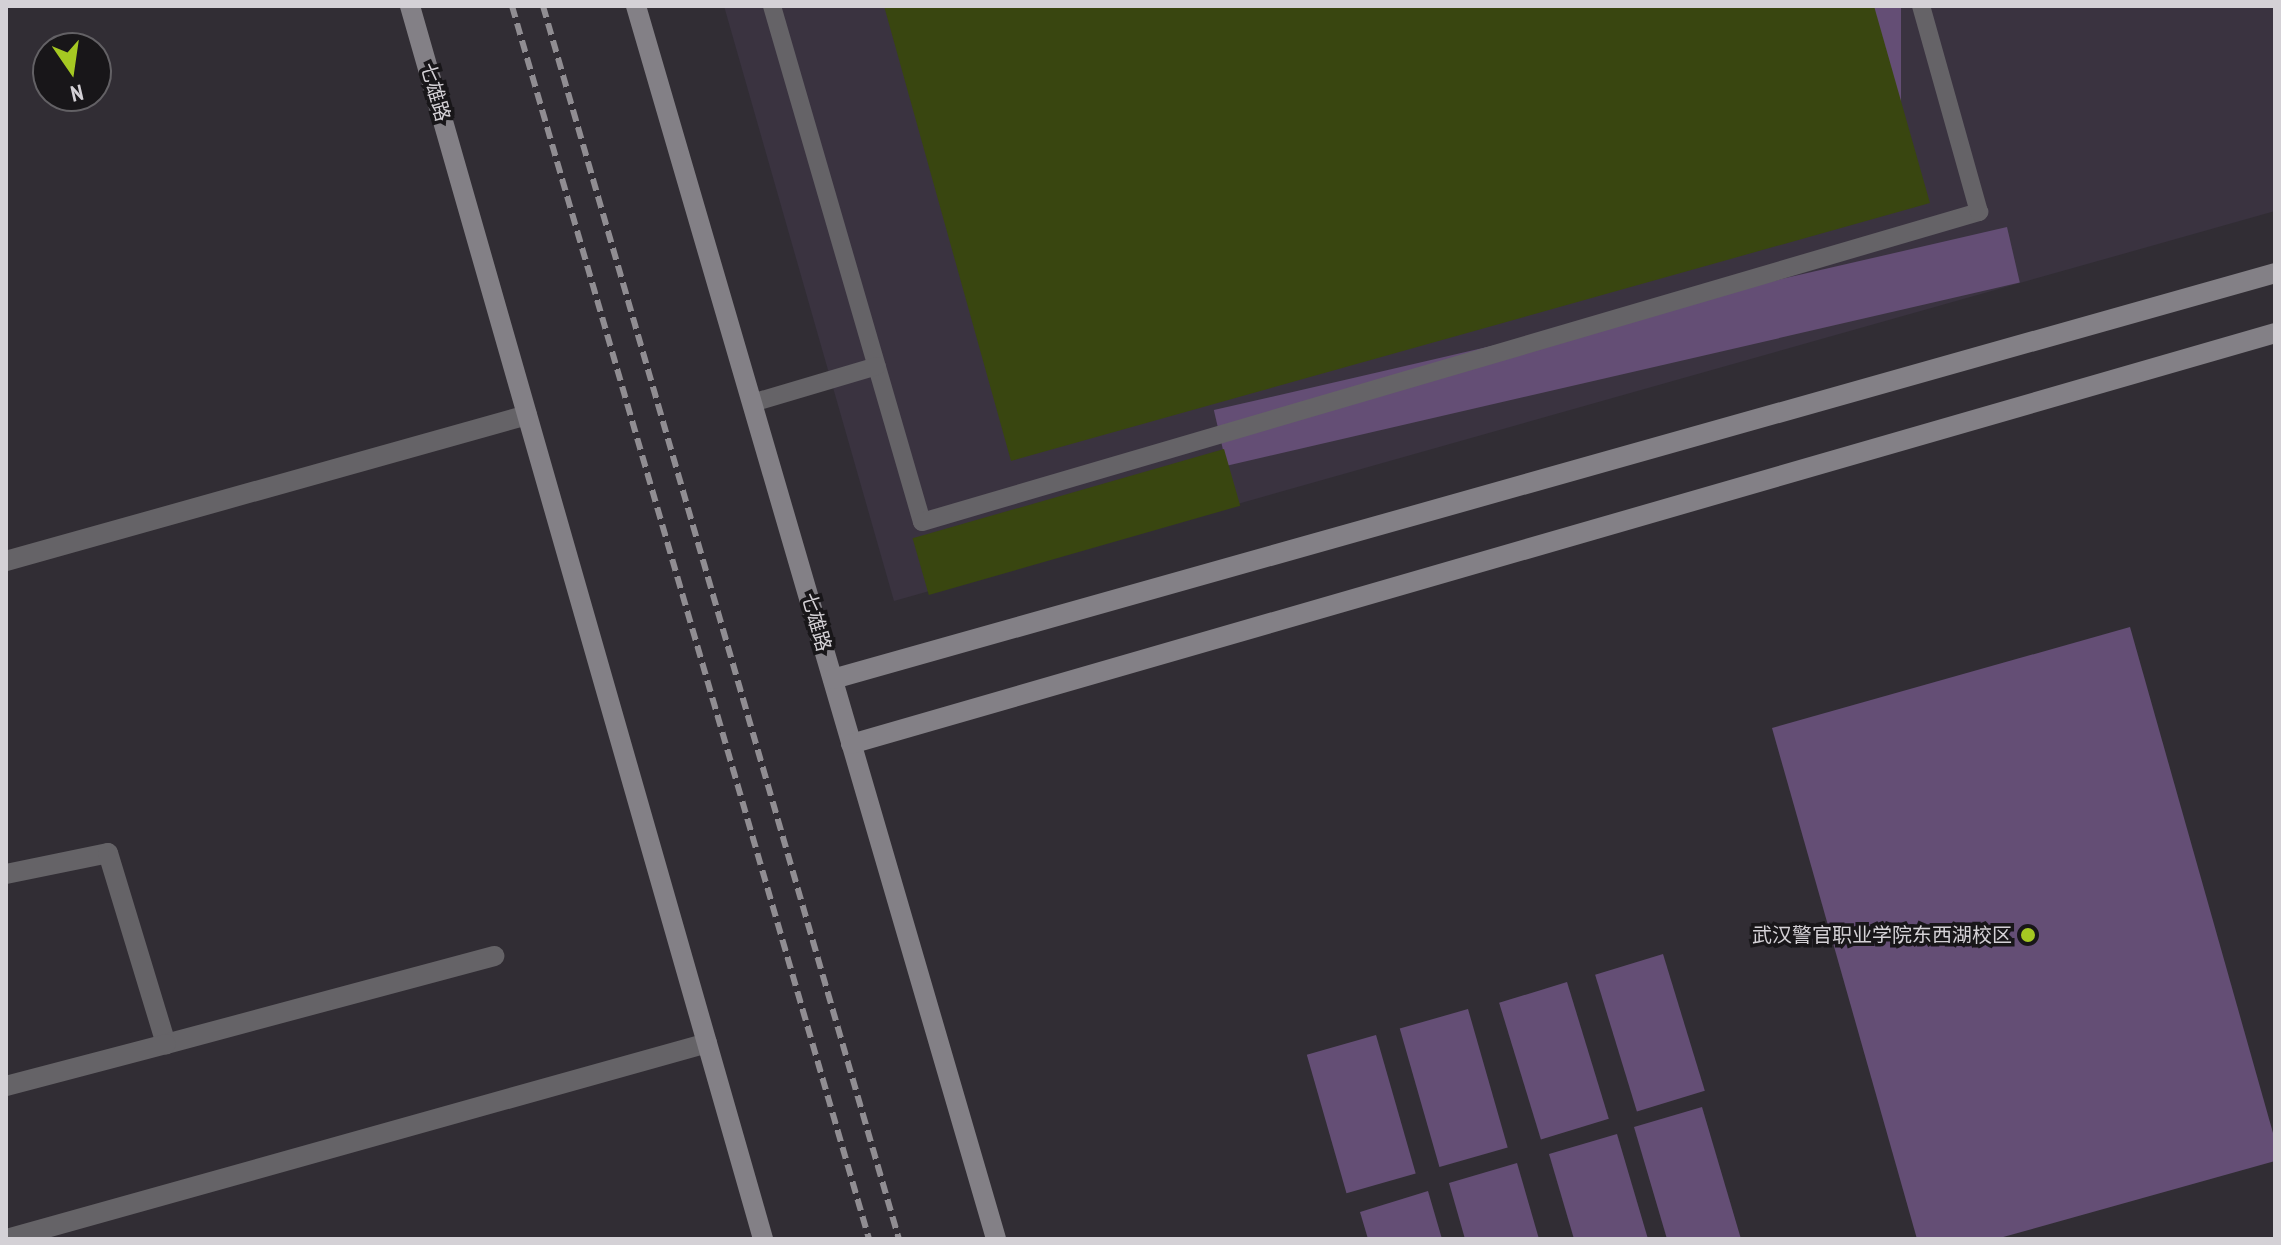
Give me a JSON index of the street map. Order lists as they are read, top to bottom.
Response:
{
  "streets": {
    "main road": ["七雄路"]
  },
  "places": ["武汉警官职业学院东西湖校区"],
  "north": "bottom"
}
